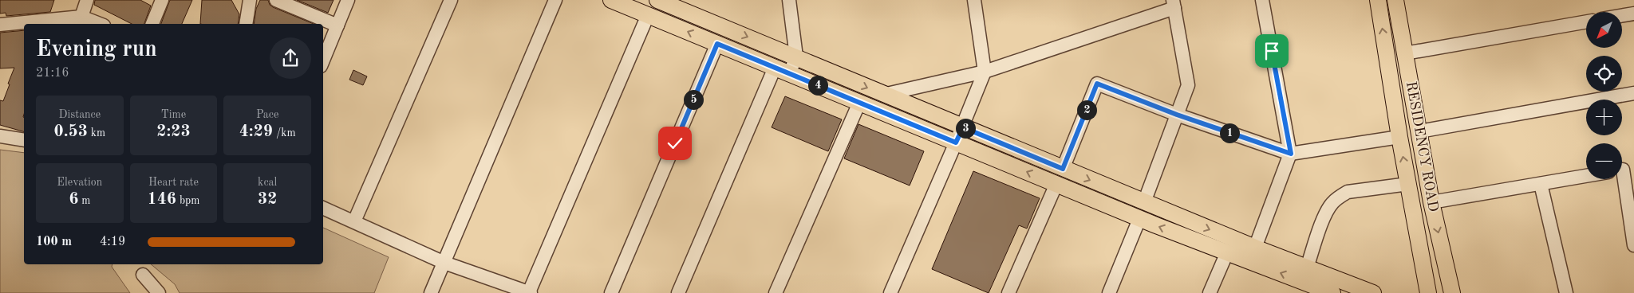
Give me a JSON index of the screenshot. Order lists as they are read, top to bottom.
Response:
{
  "streets": {
    "main road": ["RESIDENCY ROAD"]
  },
  "north": "bottom left",
  "page": {
    "map_buttons": ["+", "−"],
    "heading": ["Evening run", "21:16"],
    "pins": [
      "4",
      "5",
      "2",
      "3",
      "1"
    ],
    "stats": [
      ["Distance", "0.53 km"],
      ["Time", "2:23"],
      ["Pace", "4:29 /km"],
      ["Elevation", "6 m"],
      ["Heart rate", "146 bpm"],
      ["kcal", "32"]
    ],
    "list": [
      {
        "name": "100 m",
        "note": "4:19"
      }
    ]
  }
}
